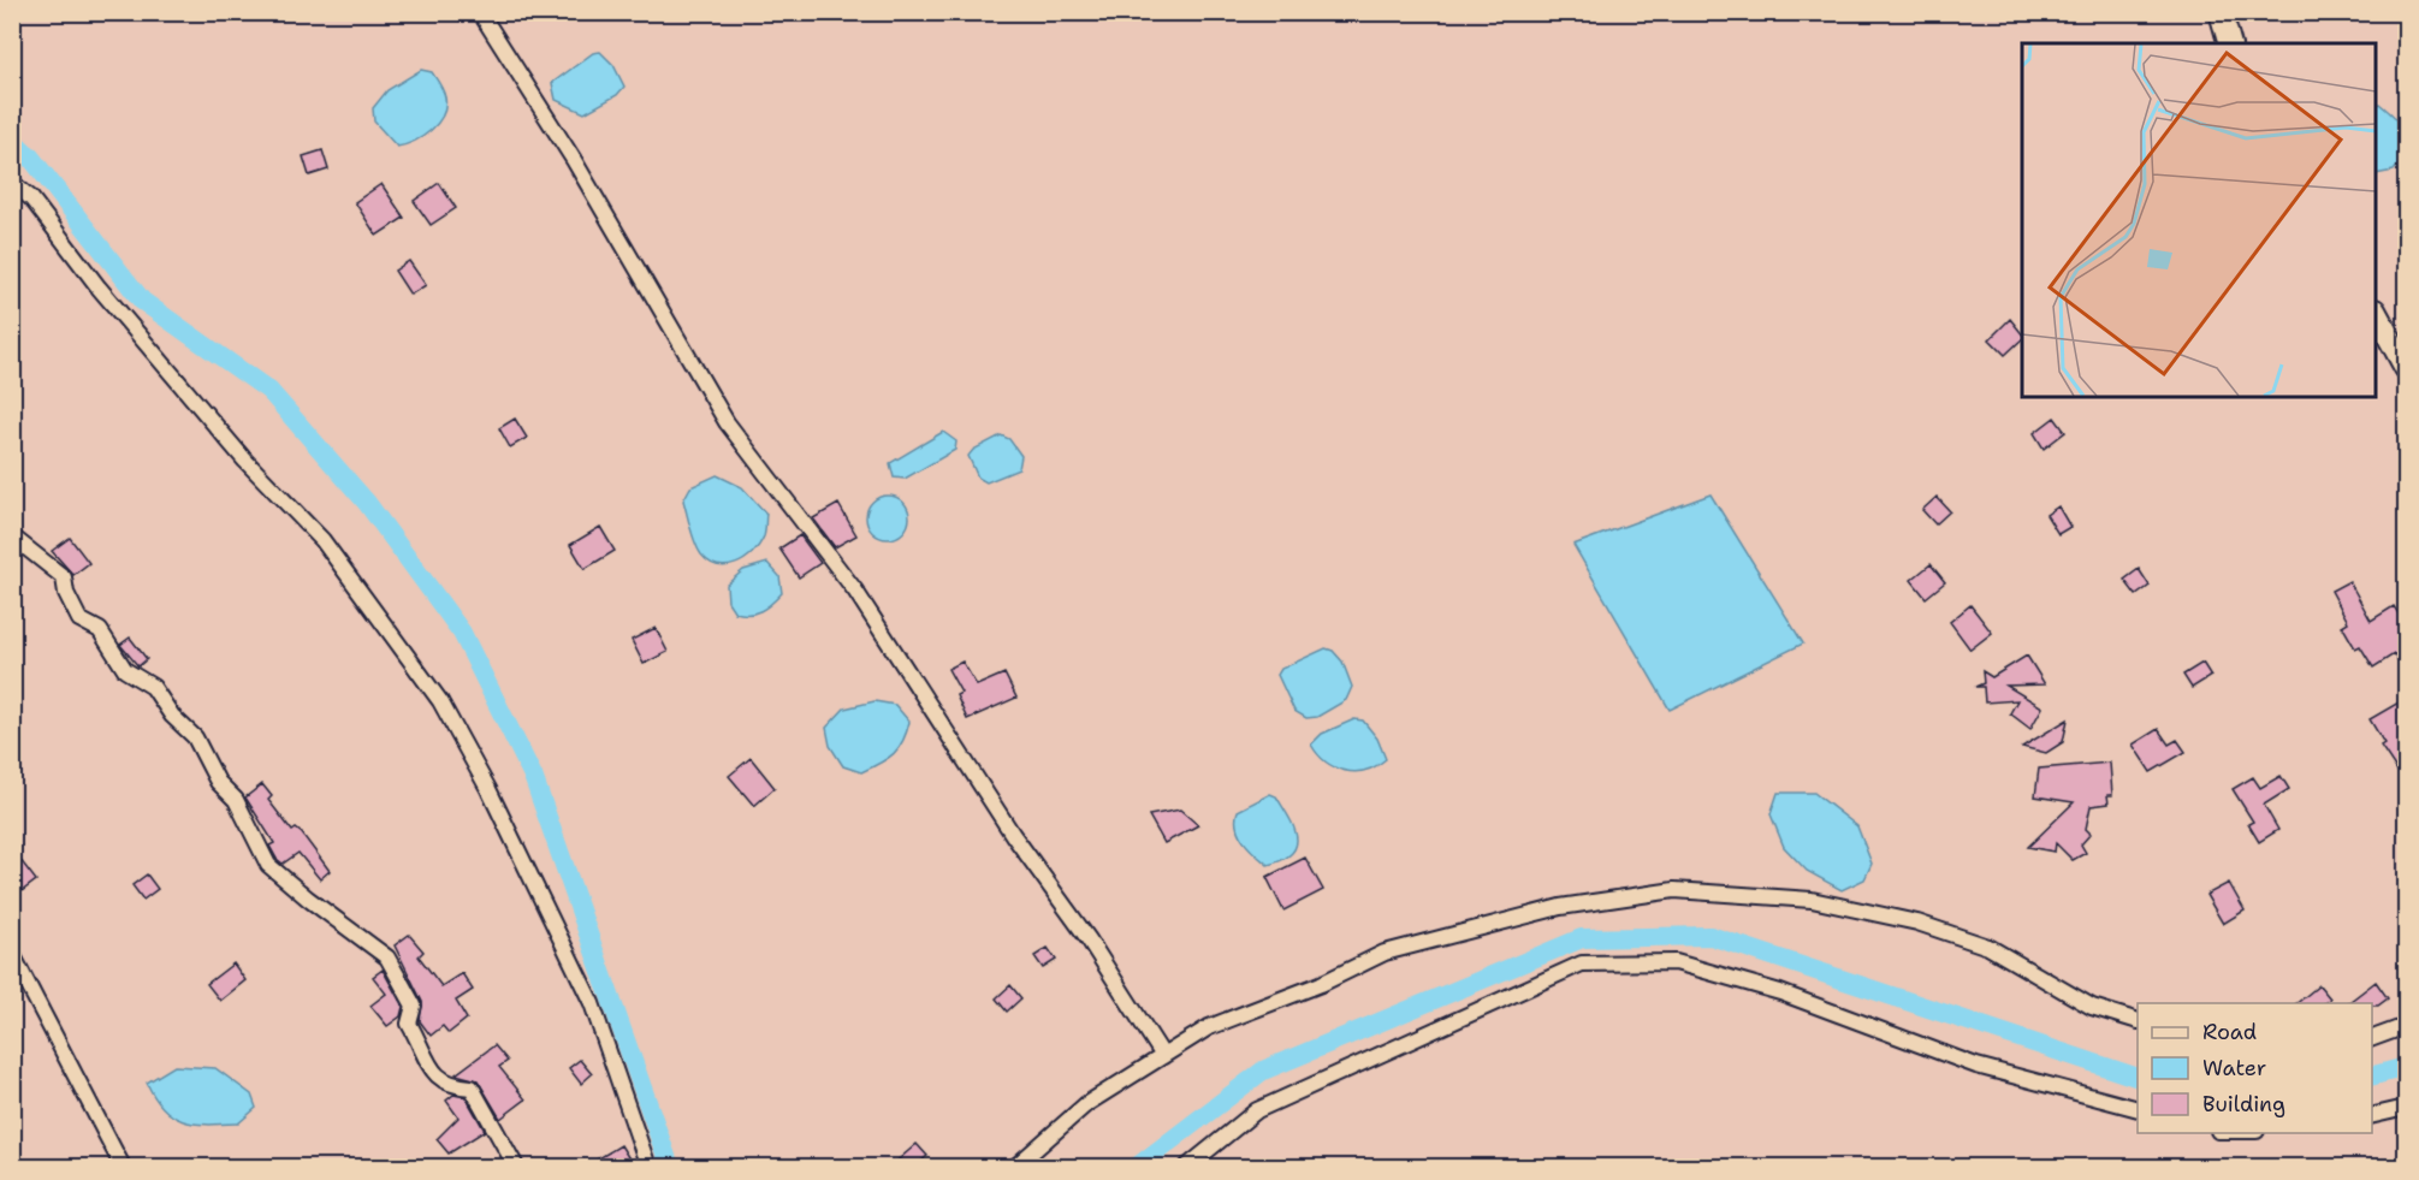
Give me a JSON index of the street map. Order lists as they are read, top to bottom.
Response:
{
  "legend": ["Road", "Water", "Building"]
}
